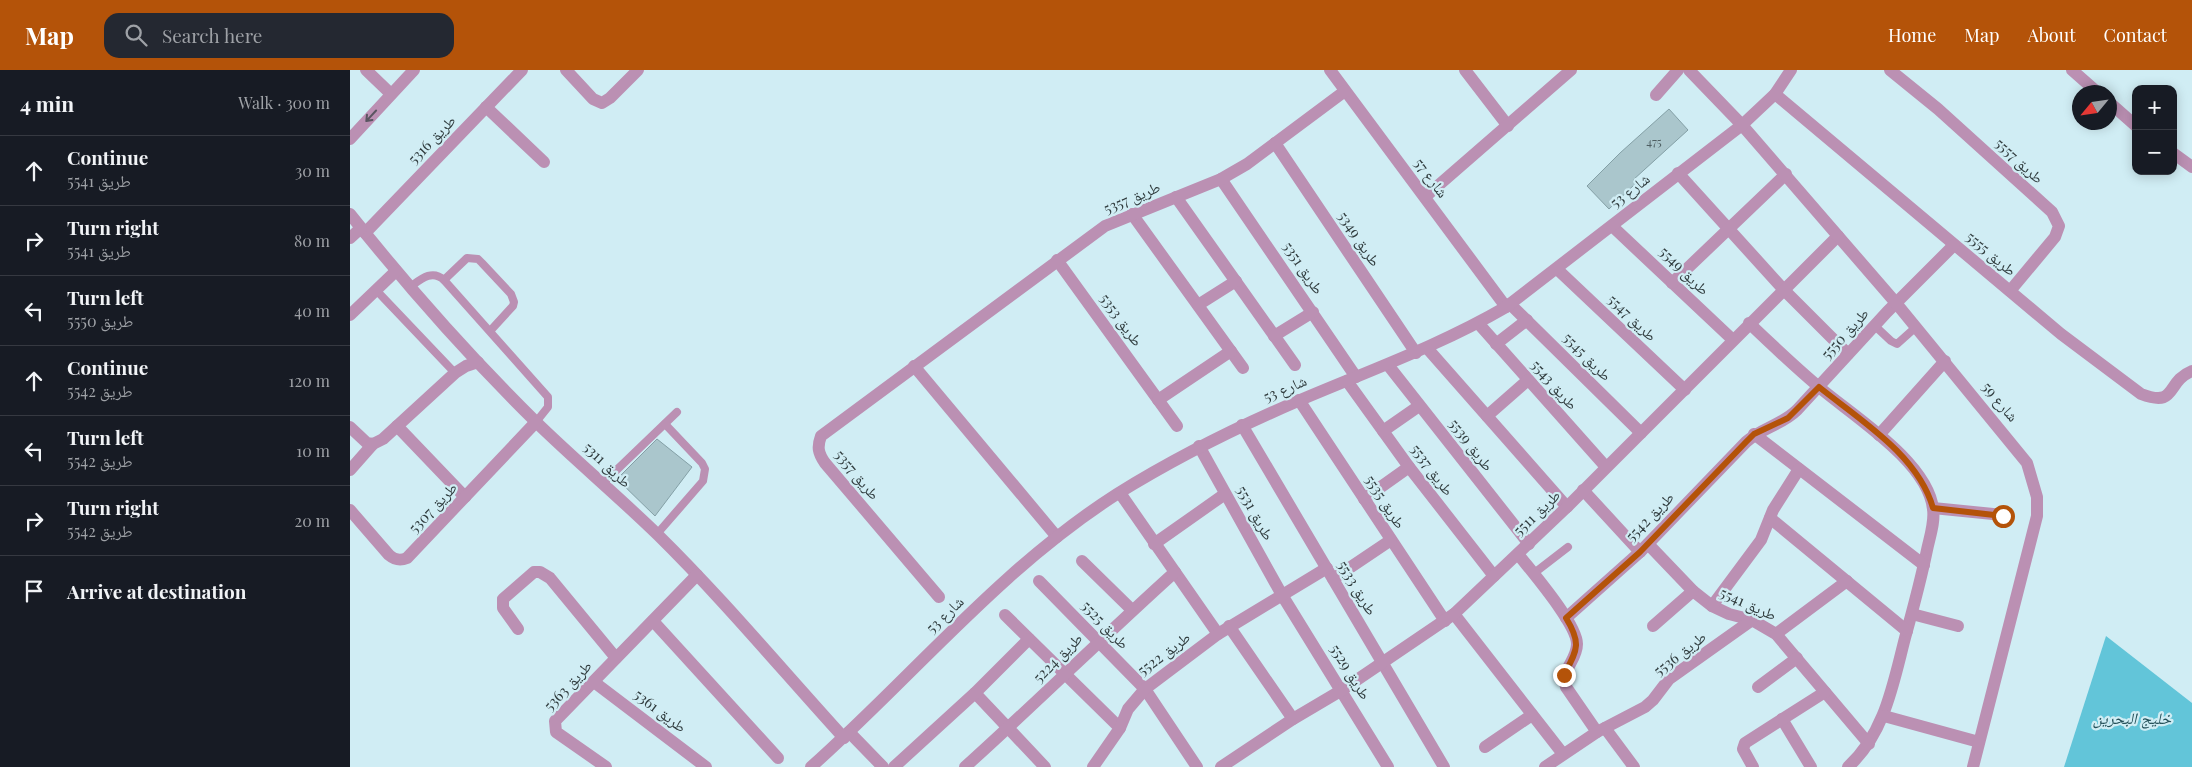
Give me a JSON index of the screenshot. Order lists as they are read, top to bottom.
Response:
{
  "streets": {
    "street": [
      "طريق 5316",
      "طريق 5557",
      "شارع 57",
      "شارع 53",
      "طريق 5357",
      "طريق 5349",
      "طريق 5555",
      "طريق 5351",
      "طريق 5549",
      "طريق 5547",
      "طريق 5353",
      "طريق 5550",
      "طريق 5545",
      "طريق 5543",
      "شارع 59",
      "طريق 5539",
      "طريق 5311",
      "طريق 5537",
      "طريق 5535",
      "طريق 5307",
      "طريق 5531",
      "طريق 5511",
      "طريق 5542",
      "طريق 5533",
      "طريق 5541",
      "طريق 5525",
      "طريق 5522",
      "طريق 5536",
      "طريق 5224",
      "طريق 5529",
      "طريق 5363",
      "طريق 5361"
    ]
  },
  "crossings": [
    ["طريق 5316", "طريق 5311"],
    ["طريق 5557", "طريق 5555"],
    ["شارع 57", "شارع 53"],
    ["شارع 57", "طريق 5357"],
    ["شارع 57", "طريق 5545"],
    ["شارع 53", "طريق 5349"],
    ["شارع 53", "طريق 5555"],
    ["شارع 53", "طريق 5351"],
    ["شارع 53", "طريق 5549"],
    ["شارع 53", "طريق 5547"],
    ["شارع 53", "طريق 5545"],
    ["شارع 53", "طريق 5543"],
    ["شارع 53", "شارع 59"],
    ["شارع 53", "طريق 5539"],
    ["شارع 53", "طريق 5311"],
    ["شارع 53", "طريق 5537"],
    ["شارع 53", "طريق 5535"],
    ["شارع 53", "طريق 5531"],
    ["شارع 53", "طريق 5533"],
    ["طريق 5357", "طريق 5349"],
    ["طريق 5357", "طريق 5351"],
    ["طريق 5357", "طريق 5353"],
    ["طريق 5555", "طريق 5550"],
    ["طريق 5351", "طريق 5537"],
    ["طريق 5549", "طريق 5511"],
    ["طريق 5547", "طريق 5511"],
    ["طريق 5550", "شارع 59"],
    ["طريق 5550", "طريق 5542"],
    ["طريق 5545", "طريق 5511"],
    ["طريق 5543", "طريق 5511"],
    ["شارع 59", "طريق 5511"],
    ["طريق 5539", "طريق 5511"],
    ["طريق 5311", "طريق 5307"],
    ["طريق 5311", "طريق 5363"],
    ["طريق 5537", "طريق 5511"],
    ["طريق 5535", "طريق 5511"],
    ["طريق 5535", "طريق 5522"],
    ["طريق 5535", "طريق 5536"],
    ["طريق 5531", "طريق 5522"],
    ["طريق 5531", "طريق 5529"],
    ["طريق 5511", "طريق 5533"],
    ["طريق 5511", "طريق 5541"],
    ["طريق 5511", "طريق 5529"],
    ["طريق 5542", "طريق 5541"],
    ["طريق 5533", "طريق 5522"],
    ["طريق 5541", "طريق 5536"],
    ["طريق 5525", "طريق 5522"],
    ["طريق 5525", "طريق 5224"],
    ["طريق 5522", "طريق 5529"],
    ["طريق 5363", "طريق 5361"]
  ],
  "water": ["خليج البحرين"],
  "house_numbers": ["475"],
  "north": "bottom left",
  "page": {
    "header": "Map",
    "search": "Search here",
    "nav": [
      "Home",
      "Map",
      "About",
      "Contact"
    ],
    "heading": ["4 min", "Walk · 300 m"],
    "map_buttons": ["+", "−"],
    "list": [
      ["Continue", "طريق 5541", "30 m"],
      ["Turn right", "طريق 5541", "80 m"],
      ["Turn left", "طريق 5550", "40 m"],
      ["Continue", "طريق 5542", "120 m"],
      ["Turn left", "طريق 5542", "10 m"],
      ["Turn right", "طريق 5542", "20 m"],
      "Arrive at destination"
    ]
  }
}
